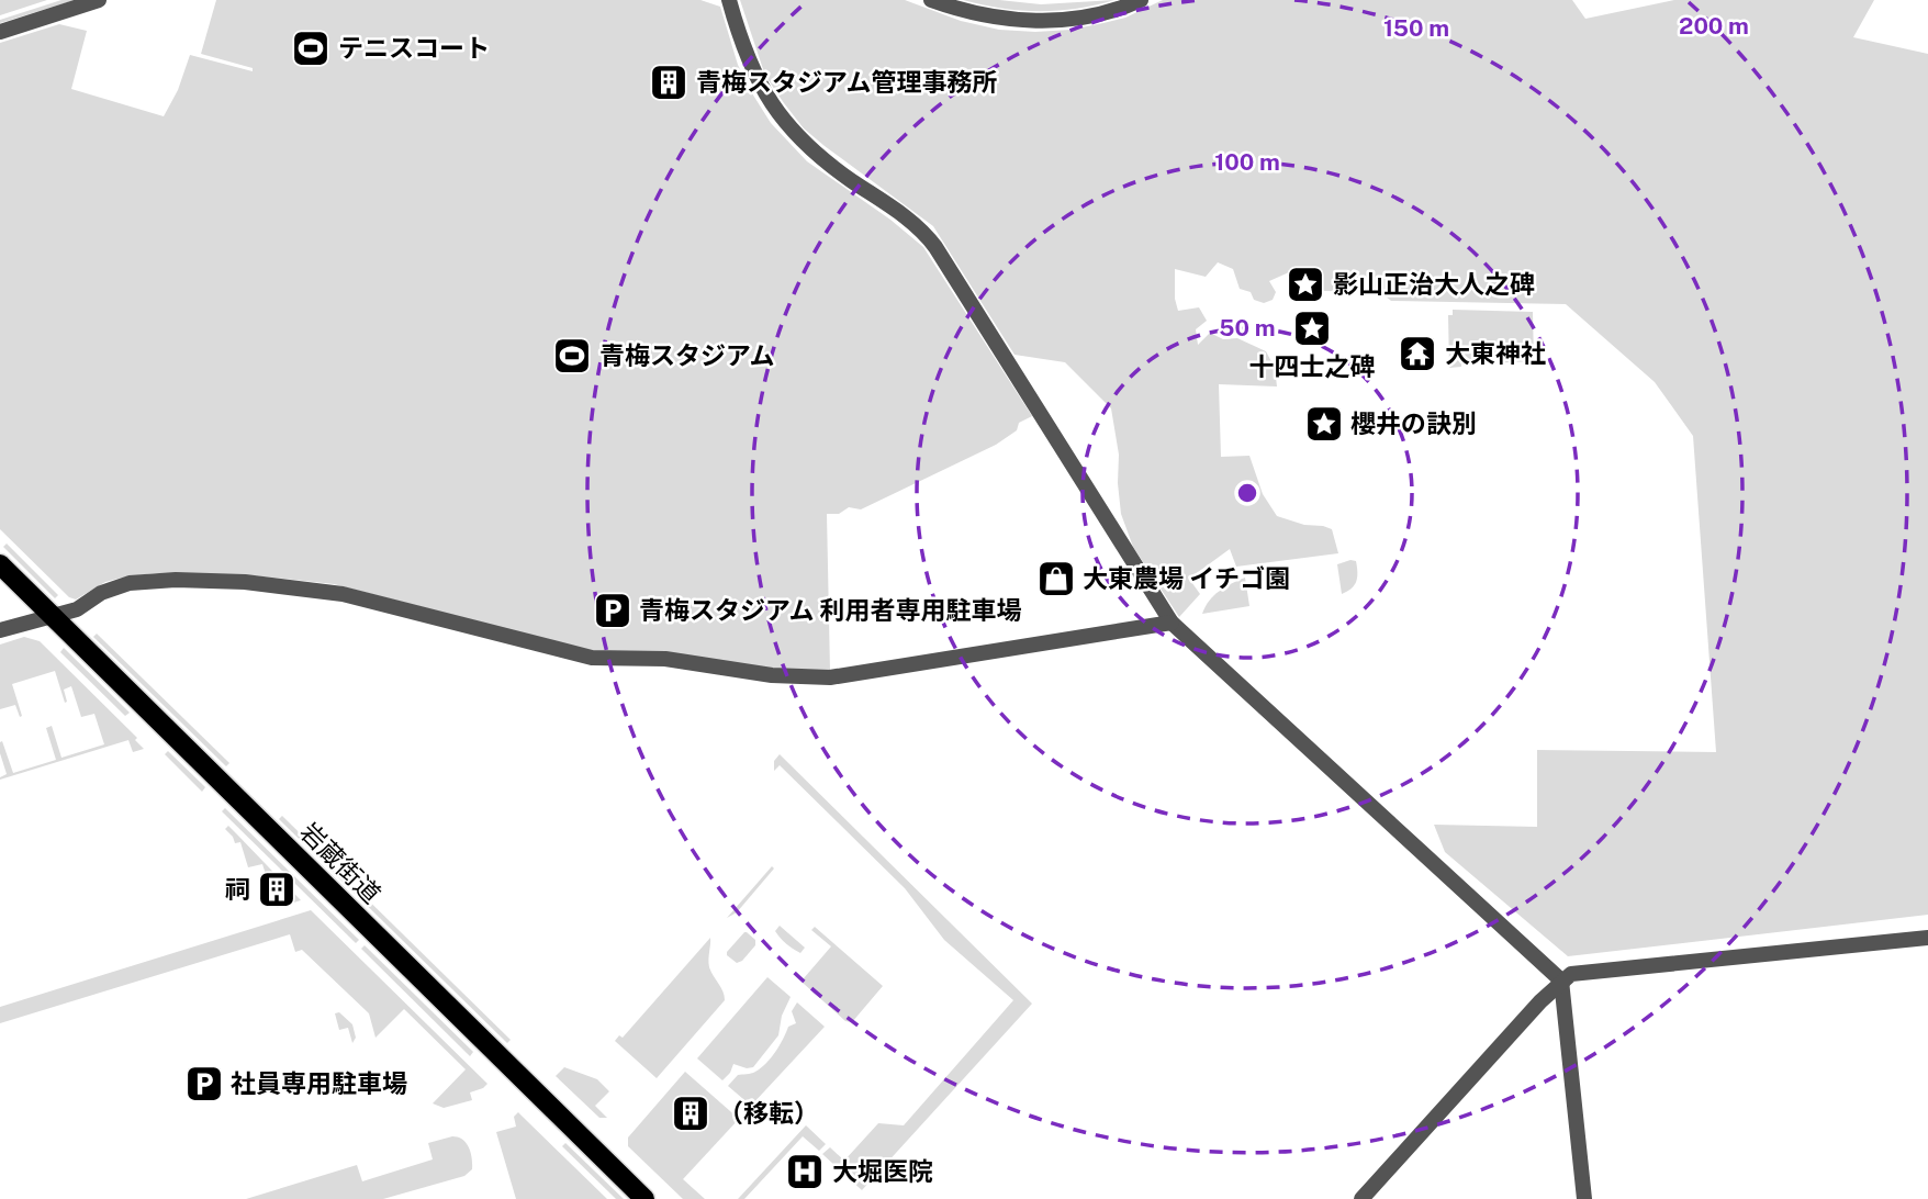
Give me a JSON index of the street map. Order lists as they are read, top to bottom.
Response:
{
  "streets": {
    "main road": ["岩蔵街道"]
  },
  "places": {
    "sports": ["テニスコート", "青梅スタジアム"],
    "building": ["青梅スタジアム管理事務所", "祠", "（移転）"],
    "place": ["影山正治大人之碑", "十四士之碑", "櫻井の訣別"],
    "temple": ["大東神社"],
    "shop": ["大東農場 イチゴ園"],
    "parking": ["青梅スタジアム 利用者専用駐車場", "社員専用駐車場"],
    "hospital": ["大堀医院"]
  },
  "rings": [
    "200 m",
    "150 m",
    "100 m",
    "50 m"
  ]
}
